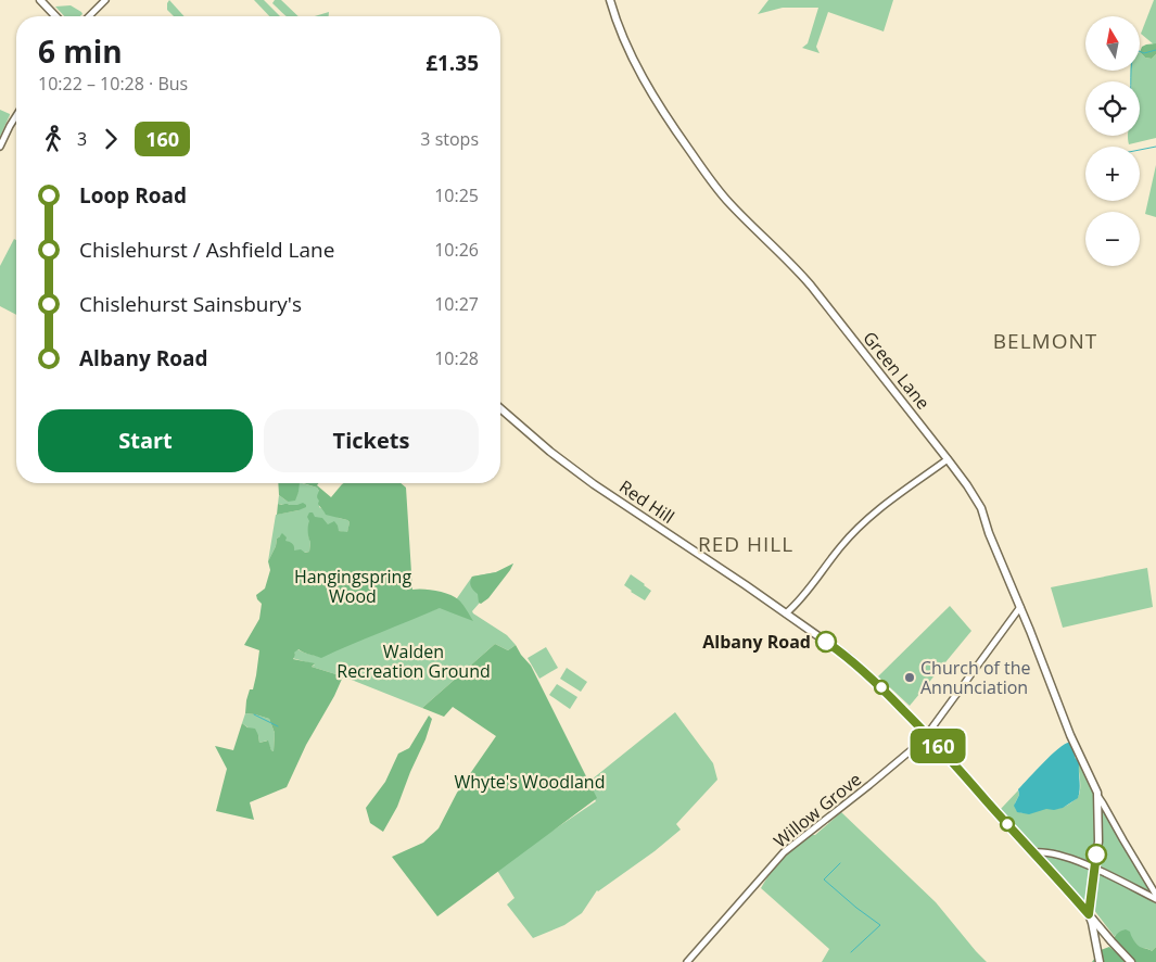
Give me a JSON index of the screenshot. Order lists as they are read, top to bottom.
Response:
{
  "streets": {
    "main road": ["Green Lane", "Red Hill"],
    "street": ["Willow Grove"]
  },
  "crossings": [
    ["Green Lane", "Willow Grove"],
    ["Red Hill", "Willow Grove"]
  ],
  "districts": ["BELMONT", "RED HILL"],
  "parks": ["Hangingspring Wood", "Walden Recreation Ground", "Whyte's Woodland"],
  "places": ["Albany Road", "Church of the Annunciation"],
  "lines": ["bus line 160"],
  "north": "top",
  "page": {
    "on_map": "160",
    "map_buttons": ["+", "−"],
    "heading": ["6 min", "10:22 – 10:28 · Bus", "£1.35"],
    "legs": ["3", "160", "3 stops"],
    "list": [
      {
        "name": "Loop Road",
        "value": "10:25"
      },
      {
        "name": "Chislehurst / Ashfield Lane",
        "value": "10:26"
      },
      {
        "name": "Chislehurst Sainsbury's",
        "value": "10:27"
      },
      {
        "name": "Albany Road",
        "value": "10:28"
      }
    ],
    "buttons": ["Start", "Tickets"]
  }
}
